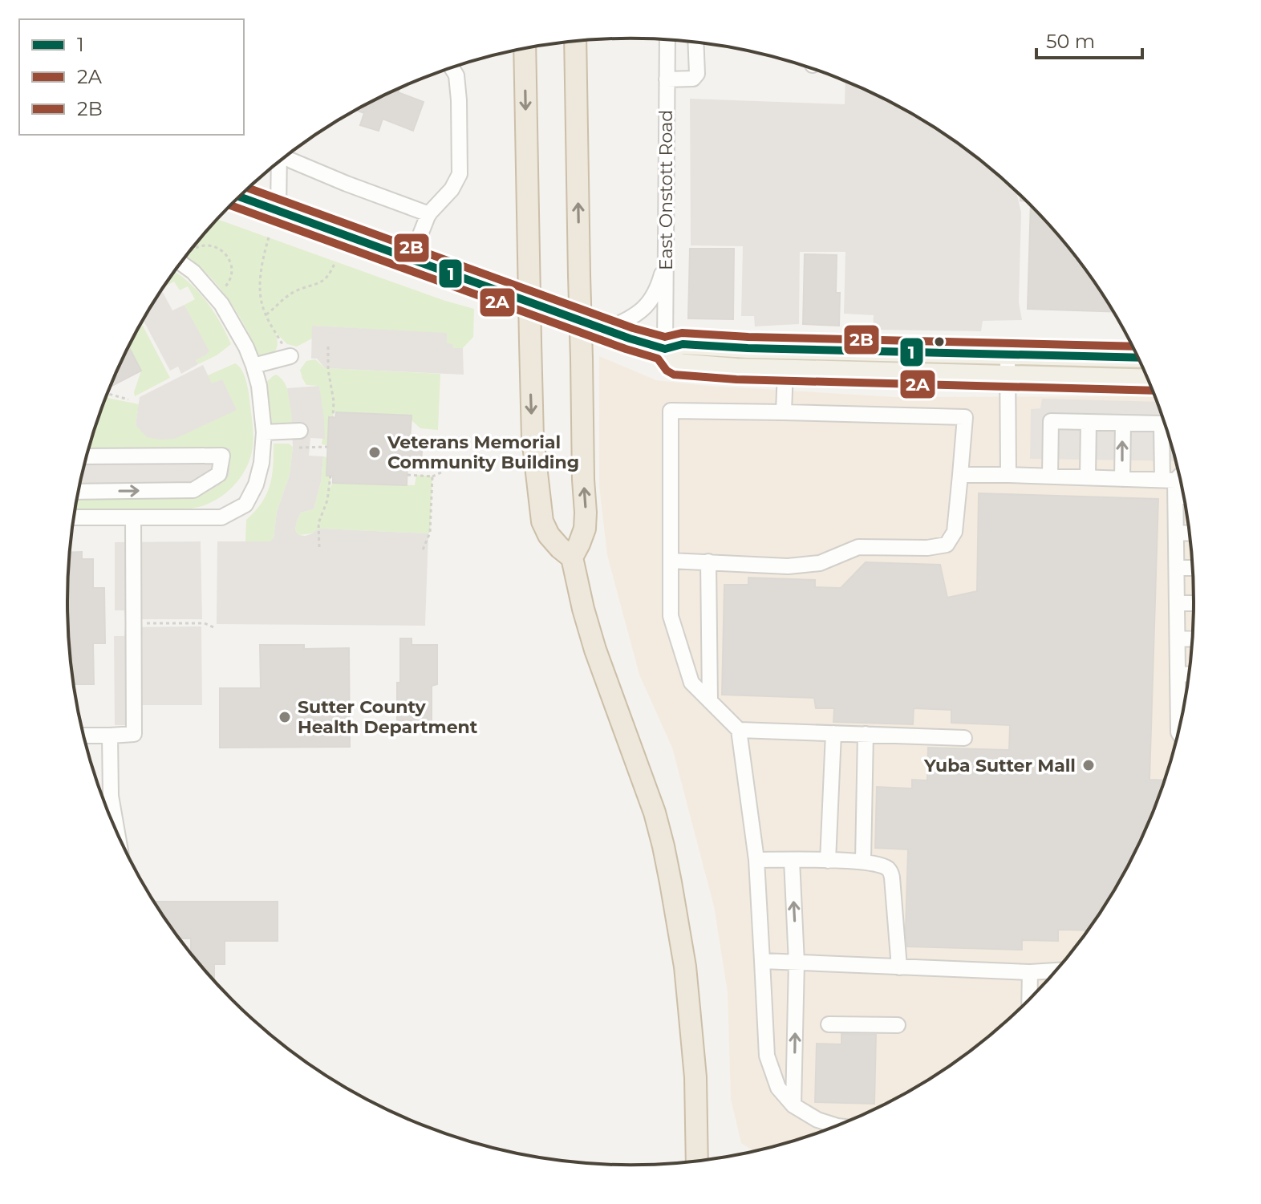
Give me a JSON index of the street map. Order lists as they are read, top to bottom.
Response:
{
  "streets": {
    "street": ["East Onstott Road"]
  },
  "places": ["Veterans Memorial Community Building", "Sutter County Health Department", "Yuba Sutter Mall"],
  "lines": ["transit line 2B", "transit line 1", "transit line 2A"],
  "legend": ["1", "2A", "2B"],
  "scale_bar": "50 m"
}
